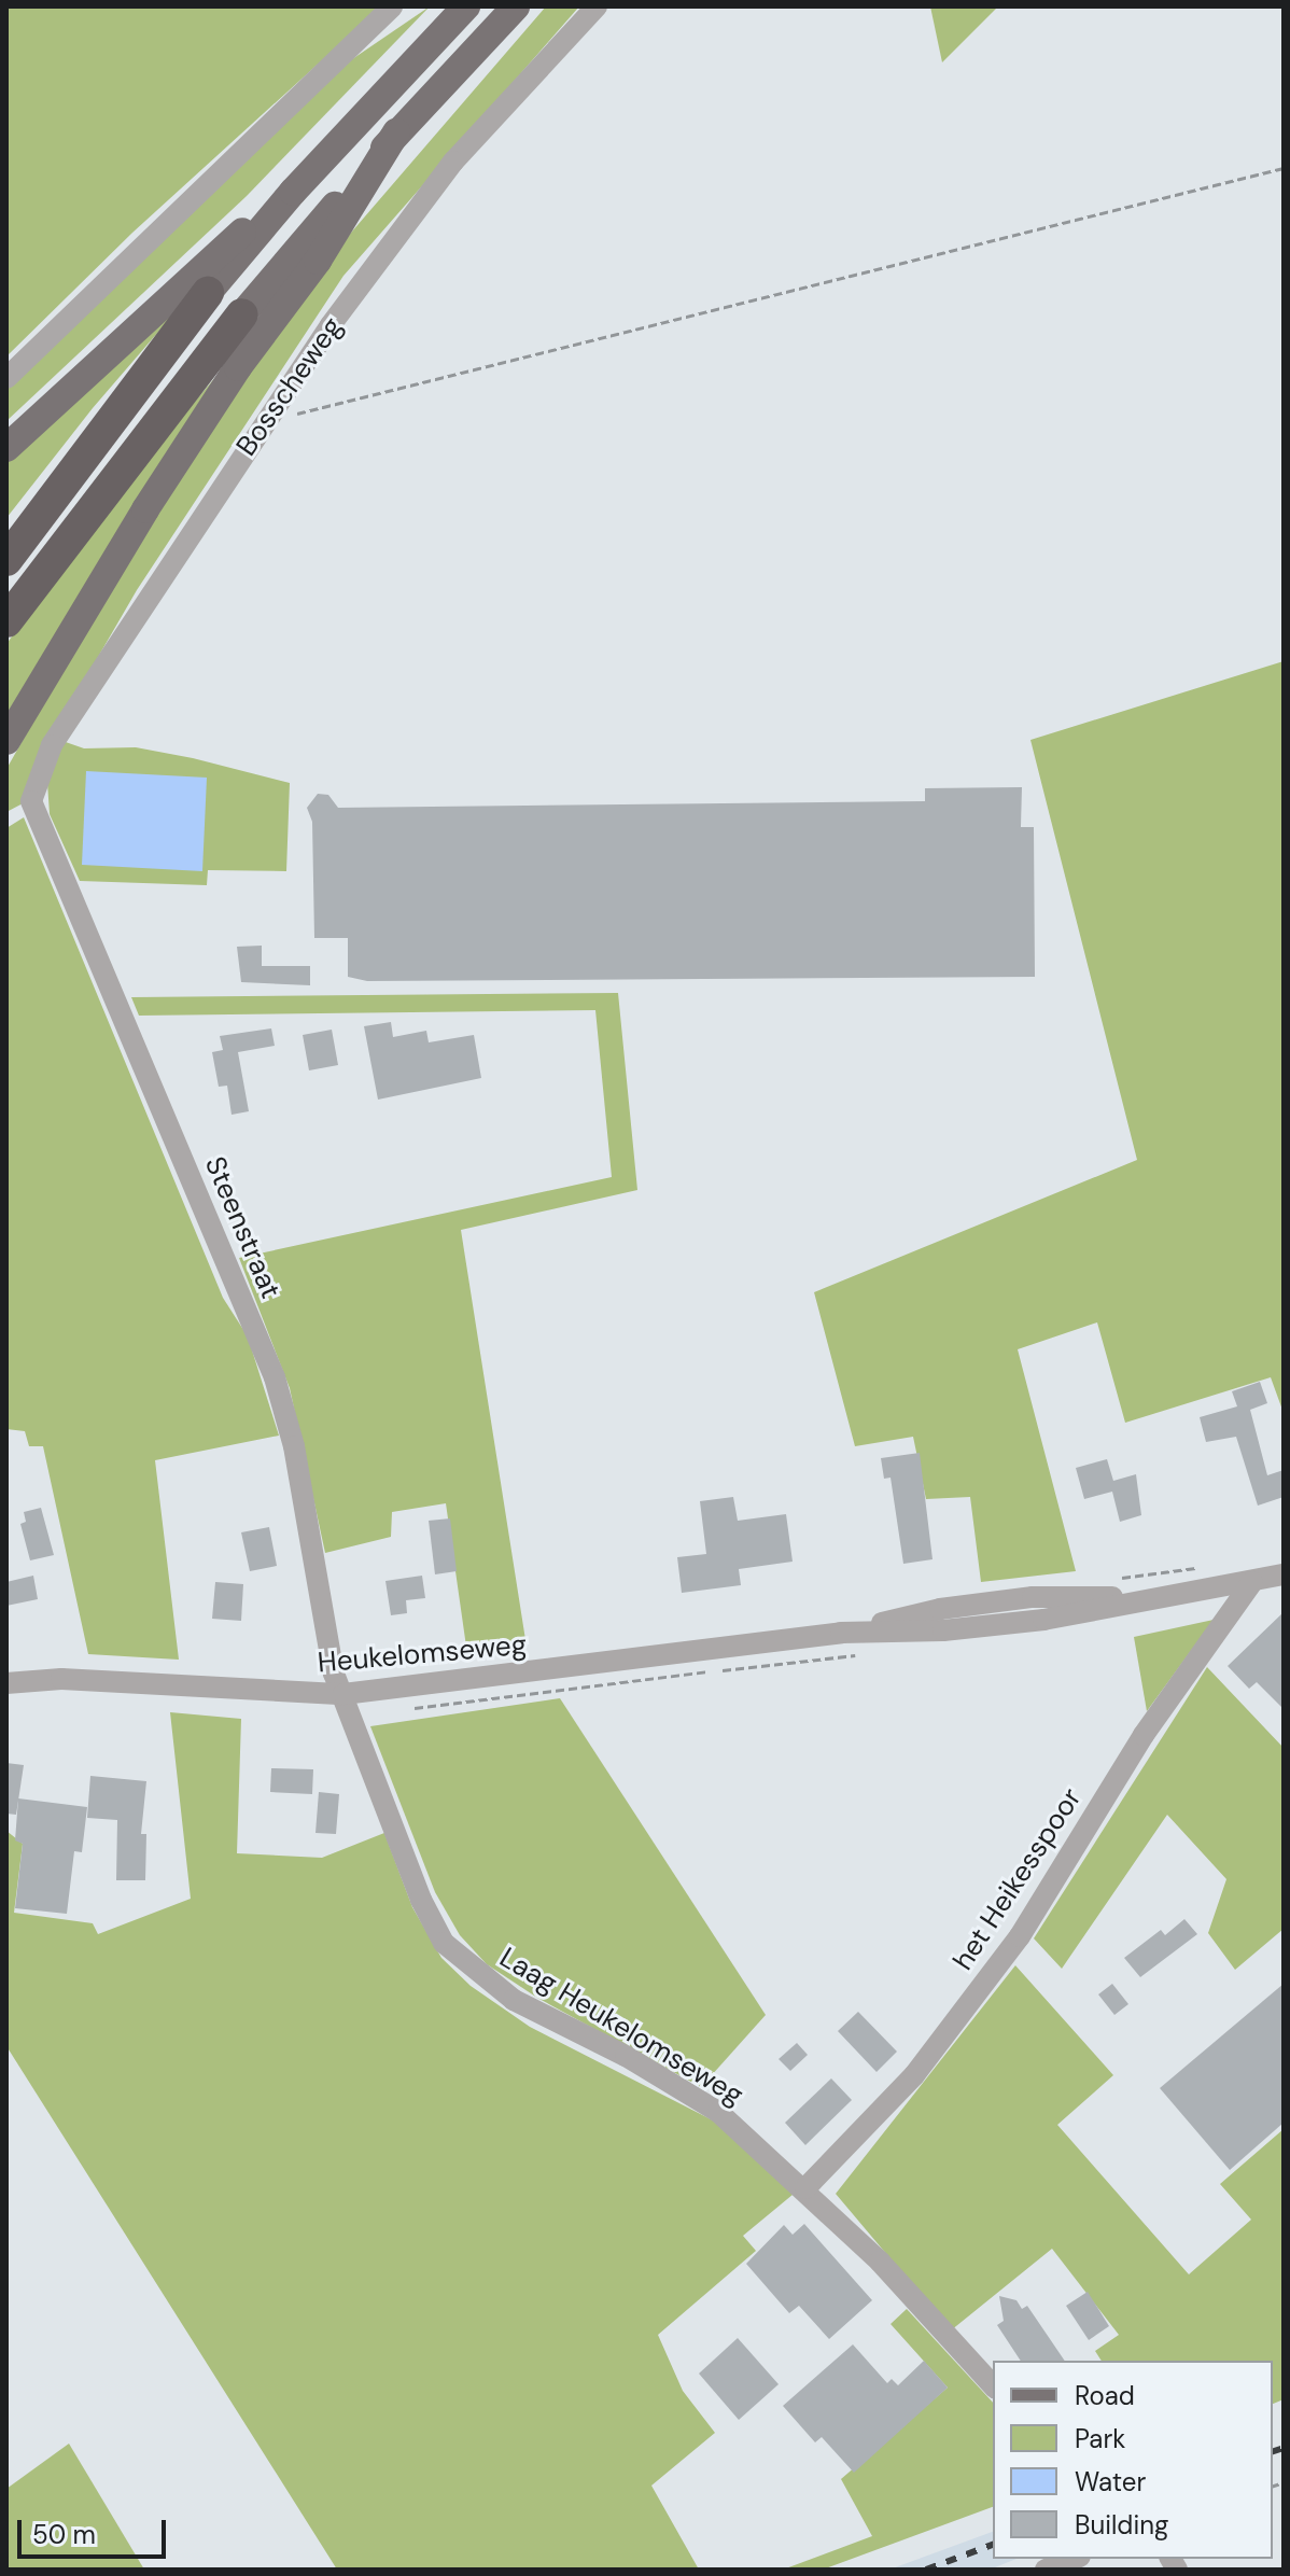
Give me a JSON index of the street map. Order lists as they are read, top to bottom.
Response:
{
  "streets": {
    "street": [
      "Bosscheweg",
      "Steenstraat",
      "Heukelomseweg",
      "het Heikesspoor",
      "Laag Heukelomseweg"
    ]
  },
  "crossings": [
    ["Bosscheweg", "Steenstraat"],
    ["Steenstraat", "Heukelomseweg"],
    ["Steenstraat", "Laag Heukelomseweg"],
    ["Heukelomseweg", "het Heikesspoor"],
    ["Heukelomseweg", "Laag Heukelomseweg"],
    ["het Heikesspoor", "Laag Heukelomseweg"]
  ],
  "legend": [
    "Road",
    "Park",
    "Water",
    "Building"
  ],
  "scale_bar": "50 m"
}
